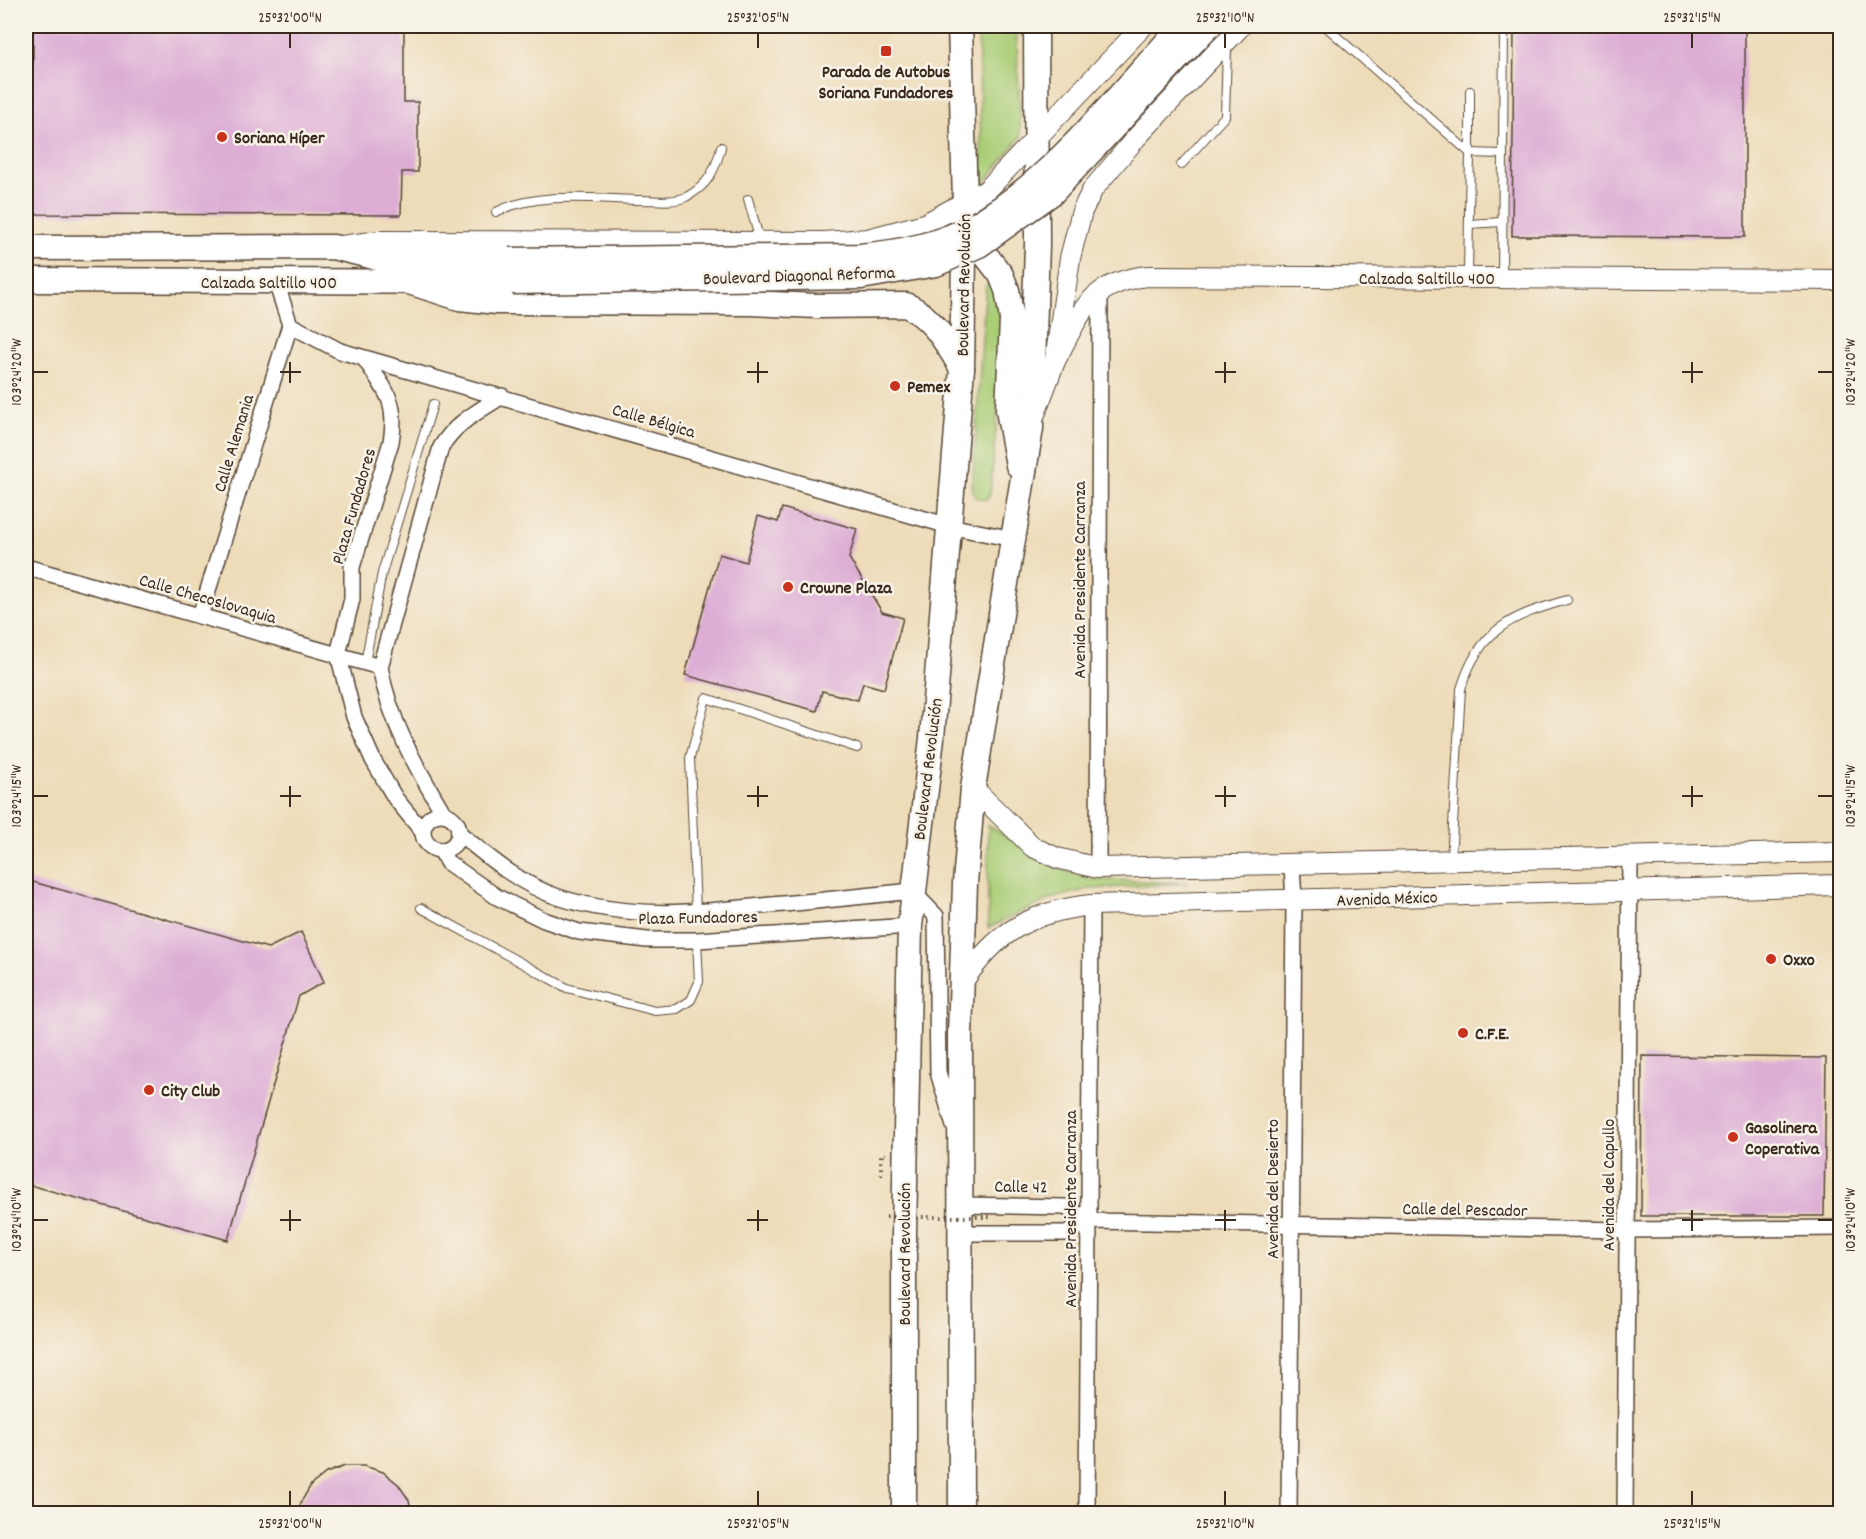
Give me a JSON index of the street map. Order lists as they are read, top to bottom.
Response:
{
  "streets": {
    "main road": ["Boulevard Diagonal Reforma", "Calzada Saltillo 400", "Boulevard Revolución"],
    "street": [
      "Calle Bélgica",
      "Calle Alemania",
      "Plaza Fundadores",
      "Avenida Presidente Carranza",
      "Calle Checoslovaquia",
      "Avenida México",
      "Avenida del Capullo",
      "Calle 42",
      "Avenida del Desierto",
      "Calle del Pescador"
    ]
  },
  "crossings": [
    ["Boulevard Diagonal Reforma", "Calzada Saltillo 400"],
    ["Calzada Saltillo 400", "Avenida Presidente Carranza"],
    ["Boulevard Revolución", "Calle Bélgica"],
    ["Boulevard Revolución", "Plaza Fundadores"],
    ["Calle Bélgica", "Calle Alemania"],
    ["Calle Bélgica", "Plaza Fundadores"],
    ["Calle Alemania", "Calle Checoslovaquia"],
    ["Plaza Fundadores", "Calle Checoslovaquia"],
    ["Avenida Presidente Carranza", "Avenida México"],
    ["Avenida Presidente Carranza", "Calle 42"],
    ["Avenida Presidente Carranza", "Calle del Pescador"],
    ["Avenida México", "Avenida del Capullo"],
    ["Avenida México", "Avenida del Desierto"],
    ["Avenida del Capullo", "Calle del Pescador"],
    ["Calle 42", "Calle del Pescador"],
    ["Avenida del Desierto", "Calle del Pescador"]
  ],
  "places": {
    "transit": ["Parada de Autobus Soriana Fundadores"],
    "other": [
      "Soriana Híper",
      "Pemex",
      "Crowne Plaza",
      "Oxxo",
      "C.F.E.",
      "City Club",
      "Gasolinera Coperativa"
    ]
  },
  "coordinates": [
    "25°32'00\"N",
    "25°32'05\"N",
    "25°32'10\"N",
    "25°32'15\"N",
    "103°24'20\"W",
    "103°24'15\"W",
    "103°24'10\"W"
  ]
}
